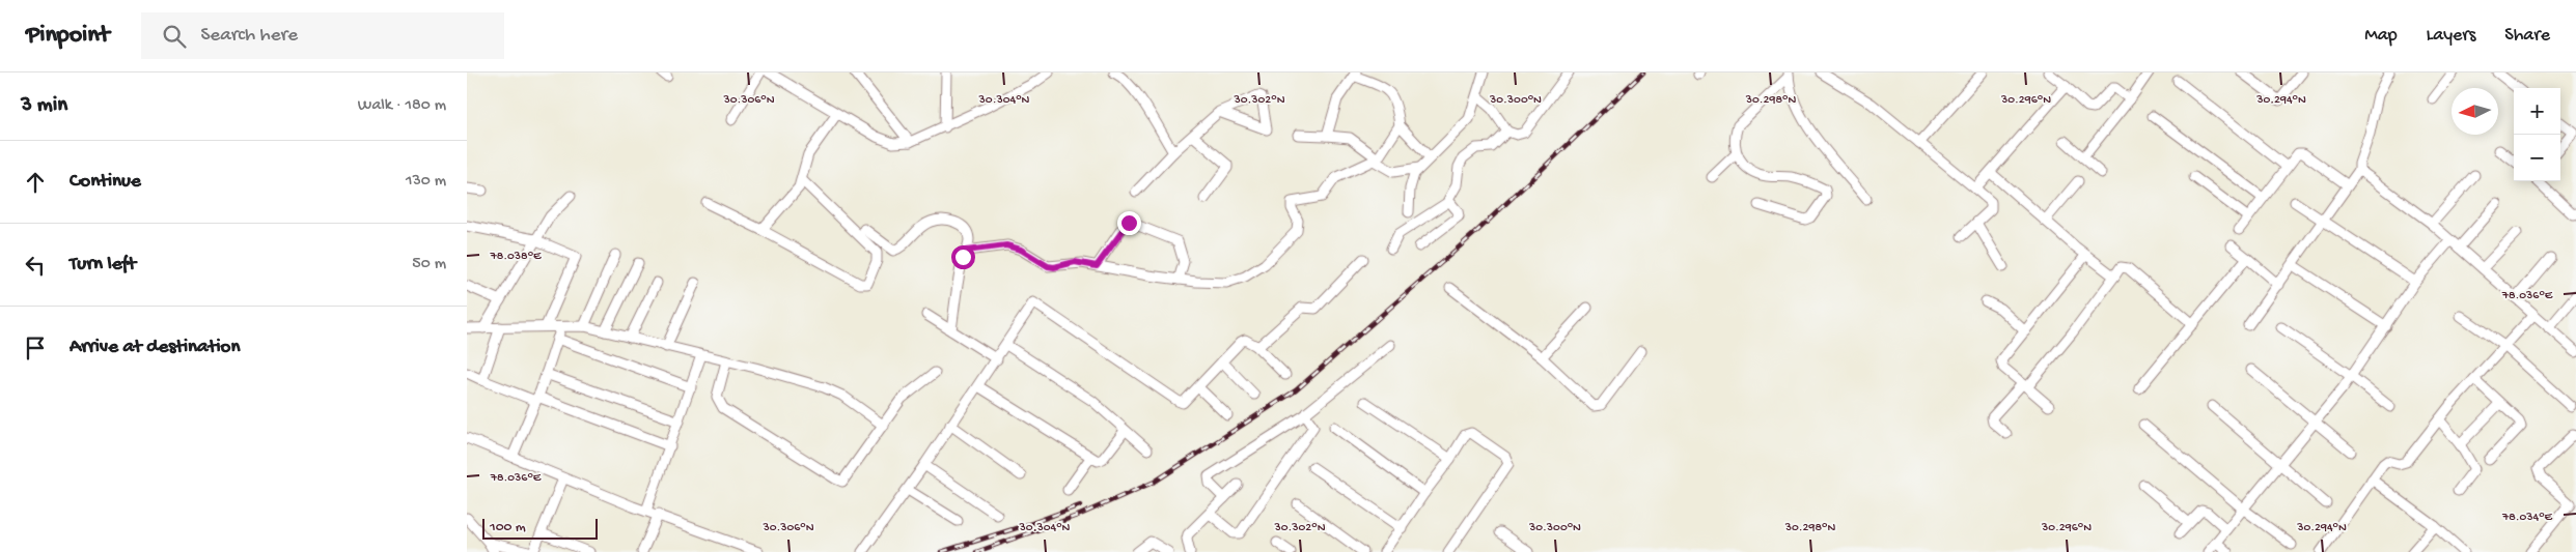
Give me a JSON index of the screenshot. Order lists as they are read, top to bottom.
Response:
{
  "scale_bar": "100 m",
  "north": "left",
  "page": {
    "header": "Pinpoint",
    "search": "Search here",
    "nav": ["Map", "Layers", "Share"],
    "heading": ["3 min", "Walk · 180 m"],
    "map_buttons": ["+", "−"],
    "list": [
      ["Continue", "130 m"],
      ["Turn left", "50 m"],
      "Arrive at destination"
    ],
    "scale": "100 m"
  },
  "coordinates": [
    "30.306°N",
    "30.304°N",
    "30.302°N",
    "30.300°N",
    "30.298°N",
    "30.296°N",
    "30.294°N",
    "78.038°E",
    "78.036°E",
    "78.034°E"
  ]
}
